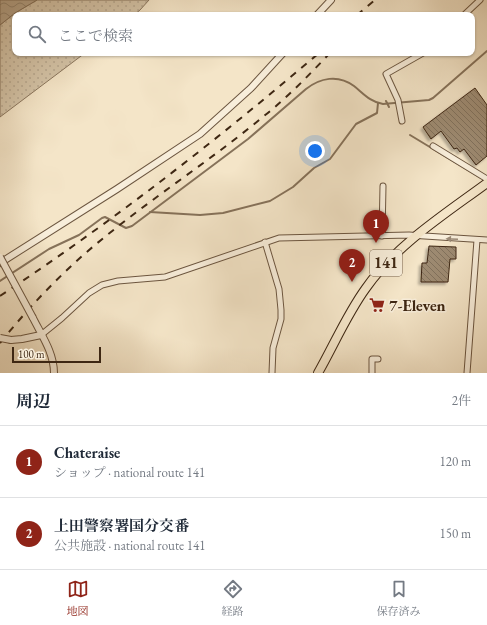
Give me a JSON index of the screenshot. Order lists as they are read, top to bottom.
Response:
{
  "streets": {
    "highway": ["141"]
  },
  "places": {
    "supermarket": ["7-Eleven"]
  },
  "scale_bar": "100 m",
  "page": {
    "search": "ここで検索",
    "pins": ["1", "2"],
    "scale": "100 m",
    "heading": ["周辺", "2件"],
    "list": [
      {
        "mark": "1",
        "name": "Chateraise",
        "note": "ショップ · national route 141",
        "value": "120 m"
      },
      {
        "mark": "2",
        "name": "上田警察署国分交番",
        "note": "公共施設 · national route 141",
        "value": "150 m"
      }
    ],
    "nav": ["地図", "経路", "保存済み"]
  }
}
